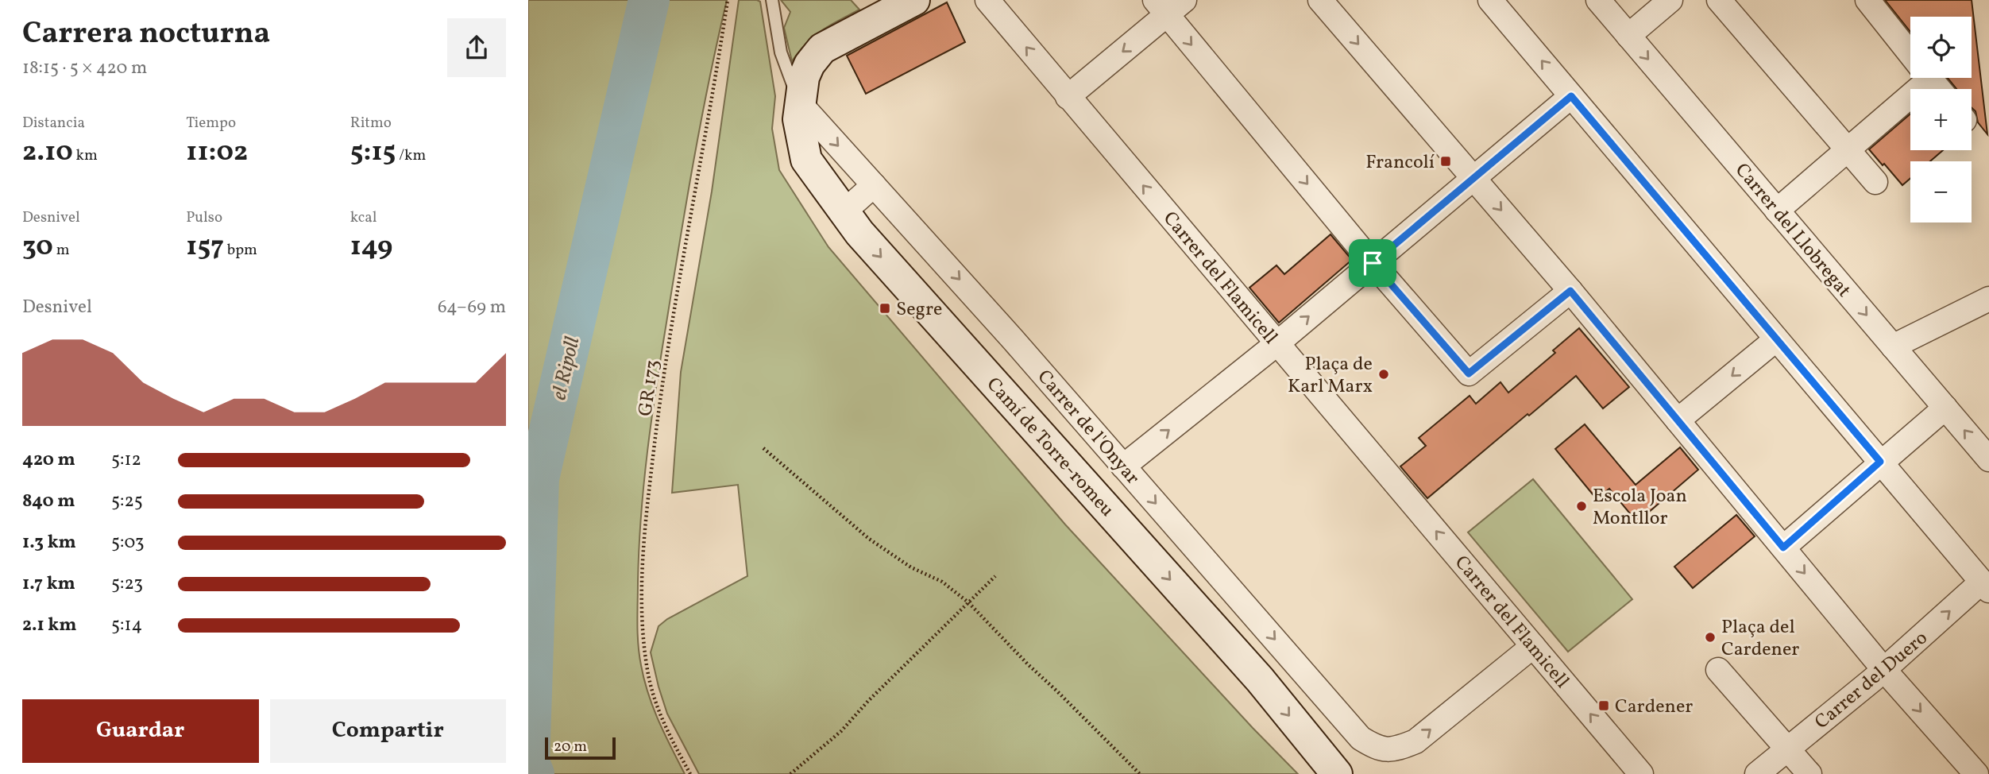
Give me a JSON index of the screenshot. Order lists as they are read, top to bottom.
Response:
{
  "streets": {
    "street": [
      "Carrer del Llobregat",
      "Carrer del Flamicell",
      "Carrer de l'Onyar",
      "Camí de Torre-romeu",
      "Carrer del Duero"
    ],
    "path": ["GR 173"]
  },
  "crossings": [
    ["Carrer del Flamicell", "Carrer de l'Onyar"],
    ["Carrer de l'Onyar", "Camí de Torre-romeu"]
  ],
  "one_way": ["Carrer de l'Onyar", "Camí de Torre-romeu"],
  "water": ["el Ripoll"],
  "places": {
    "transit": ["Francolí", "Segre", "Cardener"],
    "other": ["Plaça de Karl Marx", "Escola Joan Montllor", "Plaça del Cardener"]
  },
  "scale_bar": "20 m",
  "page": {
    "heading": ["Carrera nocturna", "18:15 · 5 × 420 m"],
    "map_buttons": ["+", "−"],
    "stats": [
      ["Distancia", "2.10 km"],
      ["Tiempo", "11:02"],
      ["Ritmo", "5:15 /km"],
      ["Desnivel", "30 m"],
      ["Pulso", "157 bpm"],
      ["kcal", "149"]
    ],
    "chart": ["Desnivel", "64–69 m"],
    "list": [
      {
        "name": "420 m",
        "note": "5:12"
      },
      {
        "name": "840 m",
        "note": "5:25"
      },
      {
        "name": "1.3 km",
        "note": "5:03"
      },
      {
        "name": "1.7 km",
        "note": "5:23"
      },
      {
        "name": "2.1 km",
        "note": "5:14"
      }
    ],
    "buttons": ["Guardar", "Compartir"],
    "scale": "20 m"
  }
}
